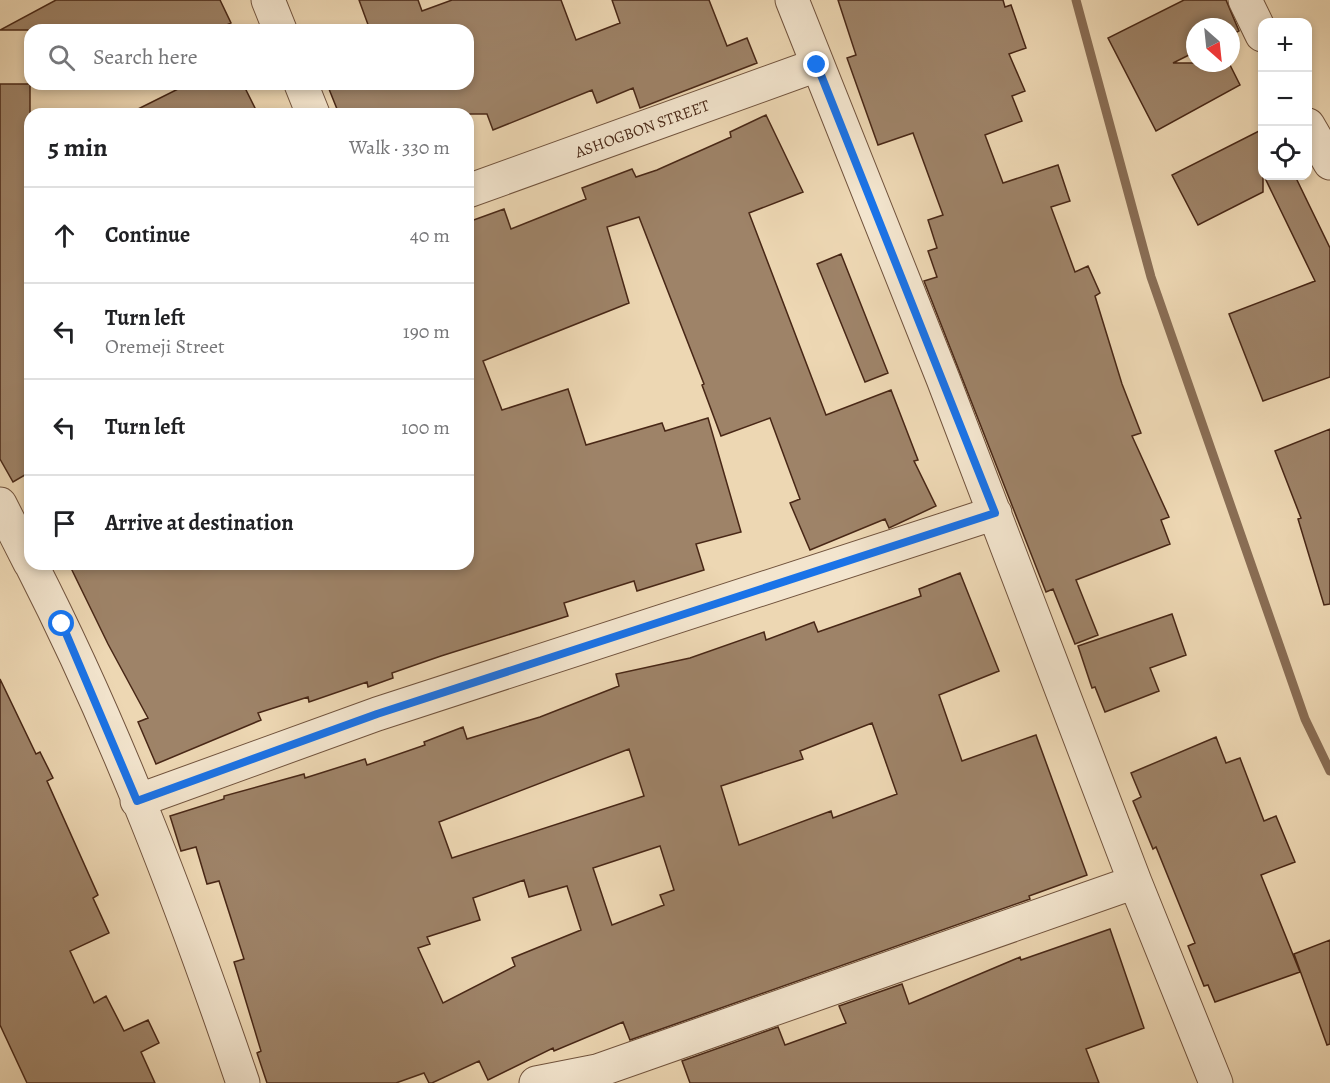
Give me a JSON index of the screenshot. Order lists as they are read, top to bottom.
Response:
{
  "streets": {
    "street": ["ASHOGBON STREET"]
  },
  "north": "bottom right",
  "page": {
    "map_buttons": ["+", "−"],
    "search": "Search here",
    "heading": ["5 min", "Walk · 330 m"],
    "list": [
      ["Continue", "40 m"],
      ["Turn left", "Oremeji Street", "190 m"],
      ["Turn left", "100 m"],
      "Arrive at destination"
    ]
  }
}
